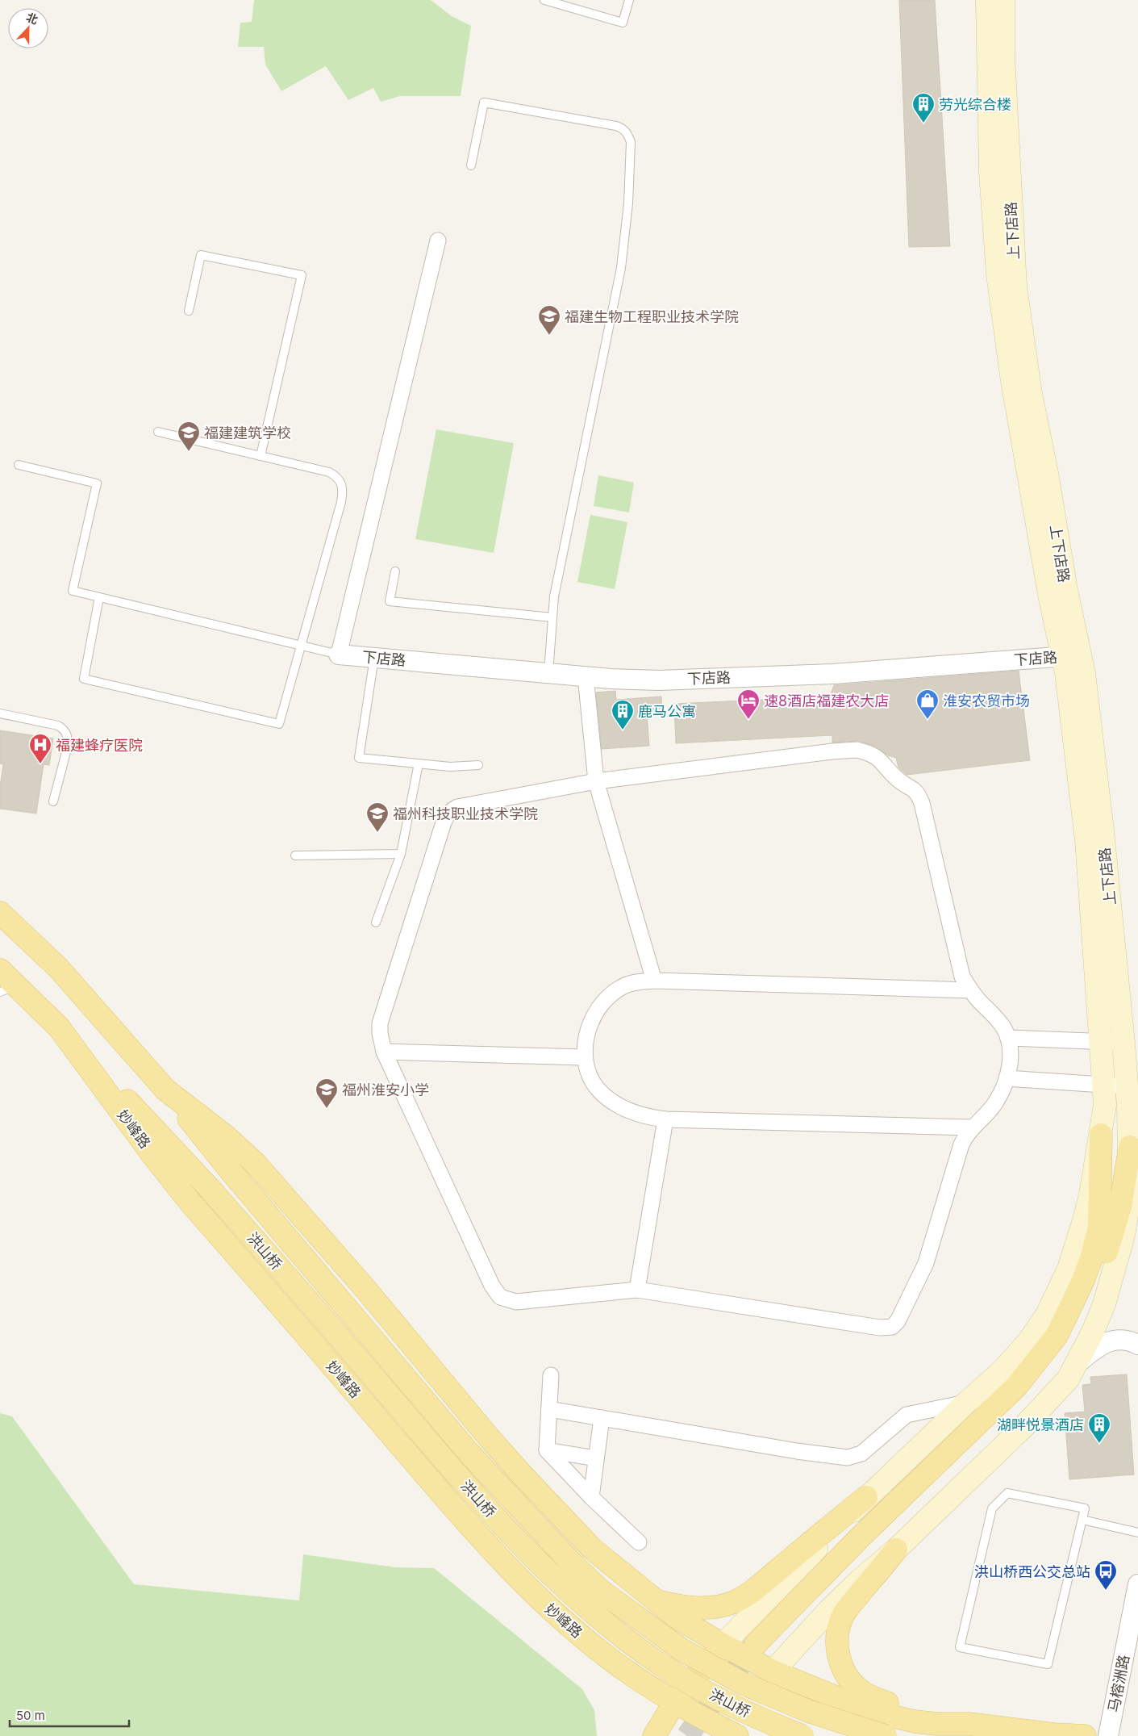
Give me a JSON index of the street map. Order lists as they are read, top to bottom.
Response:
{
  "streets": {
    "main road": ["上下店路", "妙峰路", "洪山桥"],
    "street": ["下店路", "马榕洲路"]
  },
  "crossings": [
    ["上下店路", "下店路"],
    ["妙峰路", "洪山桥"]
  ],
  "places": {
    "building": ["劳光综合楼", "鹿马公寓", "湖畔悦景酒店"],
    "school or university": [
      "福建生物工程职业技术学院",
      "福建建筑学校",
      "福州科技职业技术学院",
      "福州淮安小学"
    ],
    "hotel": ["速8酒店福建农大店"],
    "shop": ["淮安农贸市场"],
    "hospital": ["福建蜂疗医院"],
    "bus stop": ["洪山桥西公交总站"]
  },
  "scale_bar": "50 m",
  "north": "top"
}
